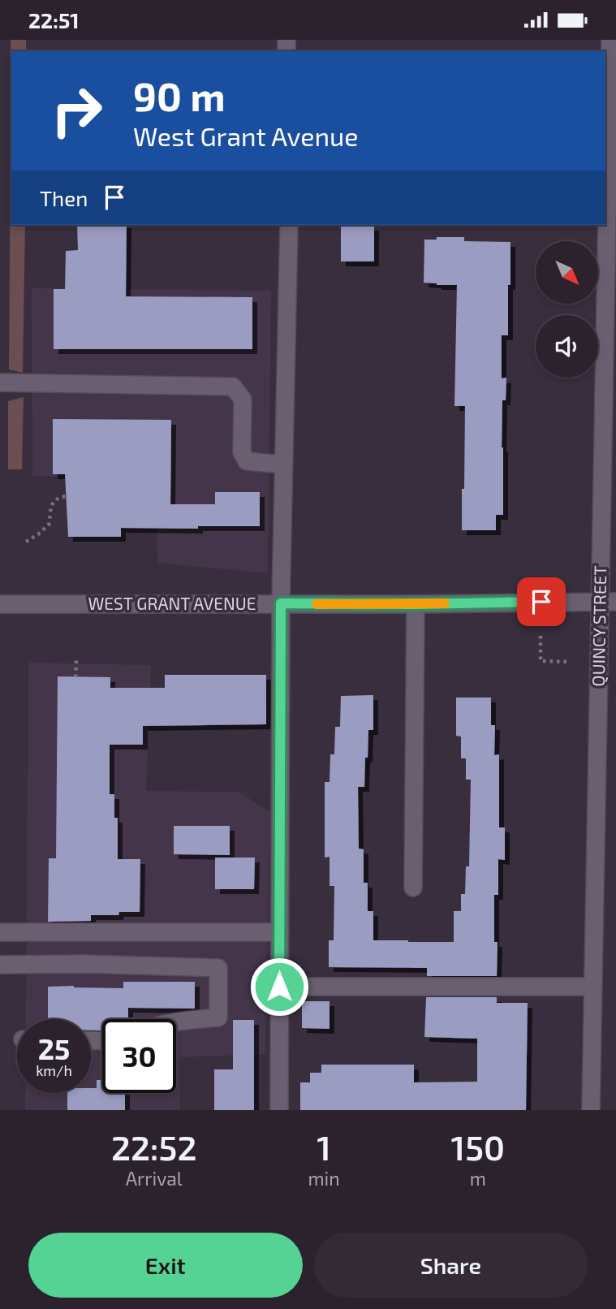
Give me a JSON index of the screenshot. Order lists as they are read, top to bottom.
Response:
{
  "streets": {
    "street": ["WEST GRANT AVENUE", "QUINCY STREET"]
  },
  "crossings": [
    ["WEST GRANT AVENUE", "QUINCY STREET"]
  ],
  "north": "bottom right",
  "page": {
    "status": "22:51",
    "turn": ["90 m", "West Grant Avenue"],
    "then": "Then",
    "speed": "25 km/h",
    "limit": "30",
    "eta": [
      "22:52",
      "Arrival",
      "1",
      "min",
      "150",
      "m"
    ],
    "buttons": ["Exit", "Share"]
  }
}
